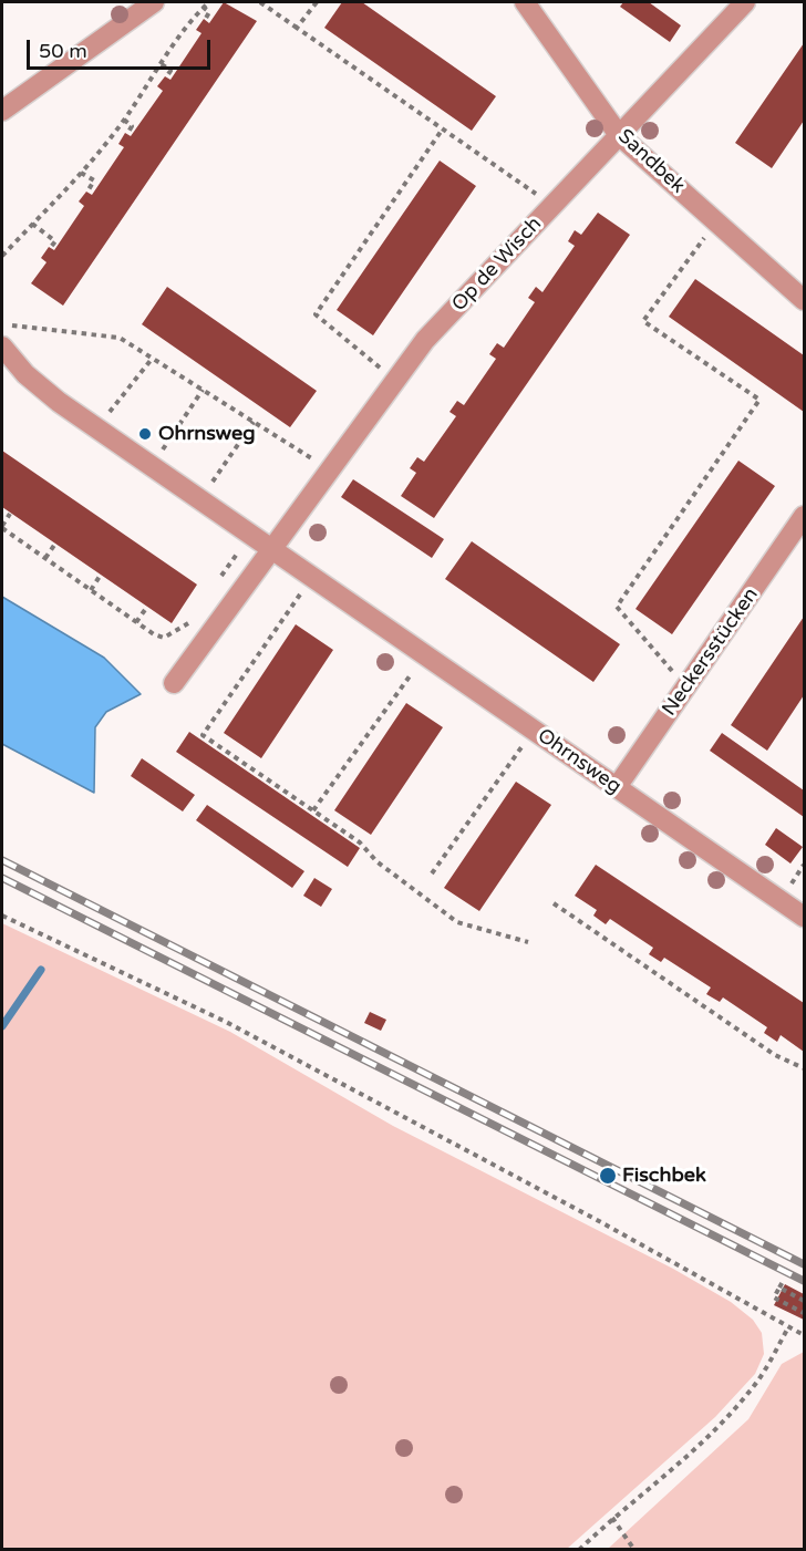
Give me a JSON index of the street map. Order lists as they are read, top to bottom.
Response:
{
  "streets": {
    "street": [
      "Sandbek",
      "Op de Wisch",
      "Neckersstücken",
      "Ohrnsweg"
    ]
  },
  "crossings": [
    ["Sandbek", "Op de Wisch"],
    ["Op de Wisch", "Ohrnsweg"],
    ["Neckersstücken", "Ohrnsweg"]
  ],
  "places": ["Ohrnsweg", "Fischbek"],
  "scale_bar": "50 m"
}
